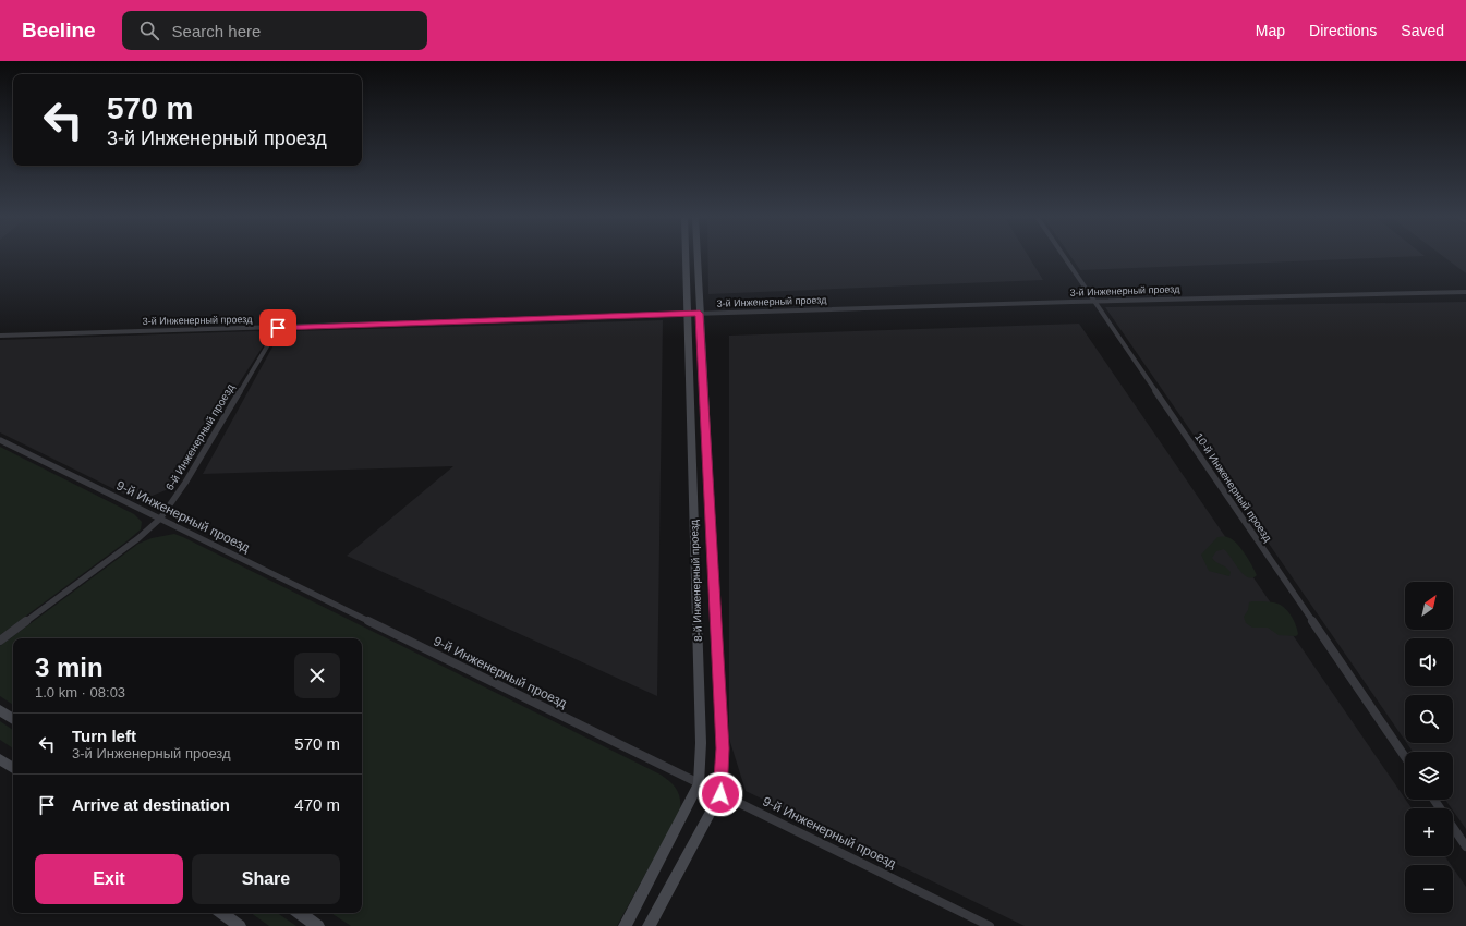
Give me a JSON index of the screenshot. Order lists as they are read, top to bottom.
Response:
{
  "streets": {
    "street": [
      "3-й Инженерный проезд",
      "6-й Инженерный проезд",
      "10-й Инженерный проезд",
      "9-й Инженерный проезд",
      "8-й Инженерный проезд"
    ]
  },
  "crossings": [
    ["3-й Инженерный проезд", "6-й Инженерный проезд"],
    ["3-й Инженерный проезд", "10-й Инженерный проезд"],
    ["3-й Инженерный проезд", "8-й Инженерный проезд"],
    ["6-й Инженерный проезд", "9-й Инженерный проезд"],
    ["9-й Инженерный проезд", "8-й Инженерный проезд"]
  ],
  "north": "top right",
  "page": {
    "header": "Beeline",
    "search": "Search here",
    "nav": ["Map", "Directions", "Saved"],
    "turn": ["570 m", "3-й Инженерный проезд"],
    "map_buttons": ["+", "−"],
    "heading": ["3 min", "1.0 km · 08:03"],
    "list": [
      {
        "name": "Turn left",
        "note": "3-й Инженерный проезд",
        "value": "570 m"
      },
      {
        "name": "Arrive at destination",
        "value": "470 m"
      }
    ],
    "buttons": ["Exit", "Share"]
  }
}
